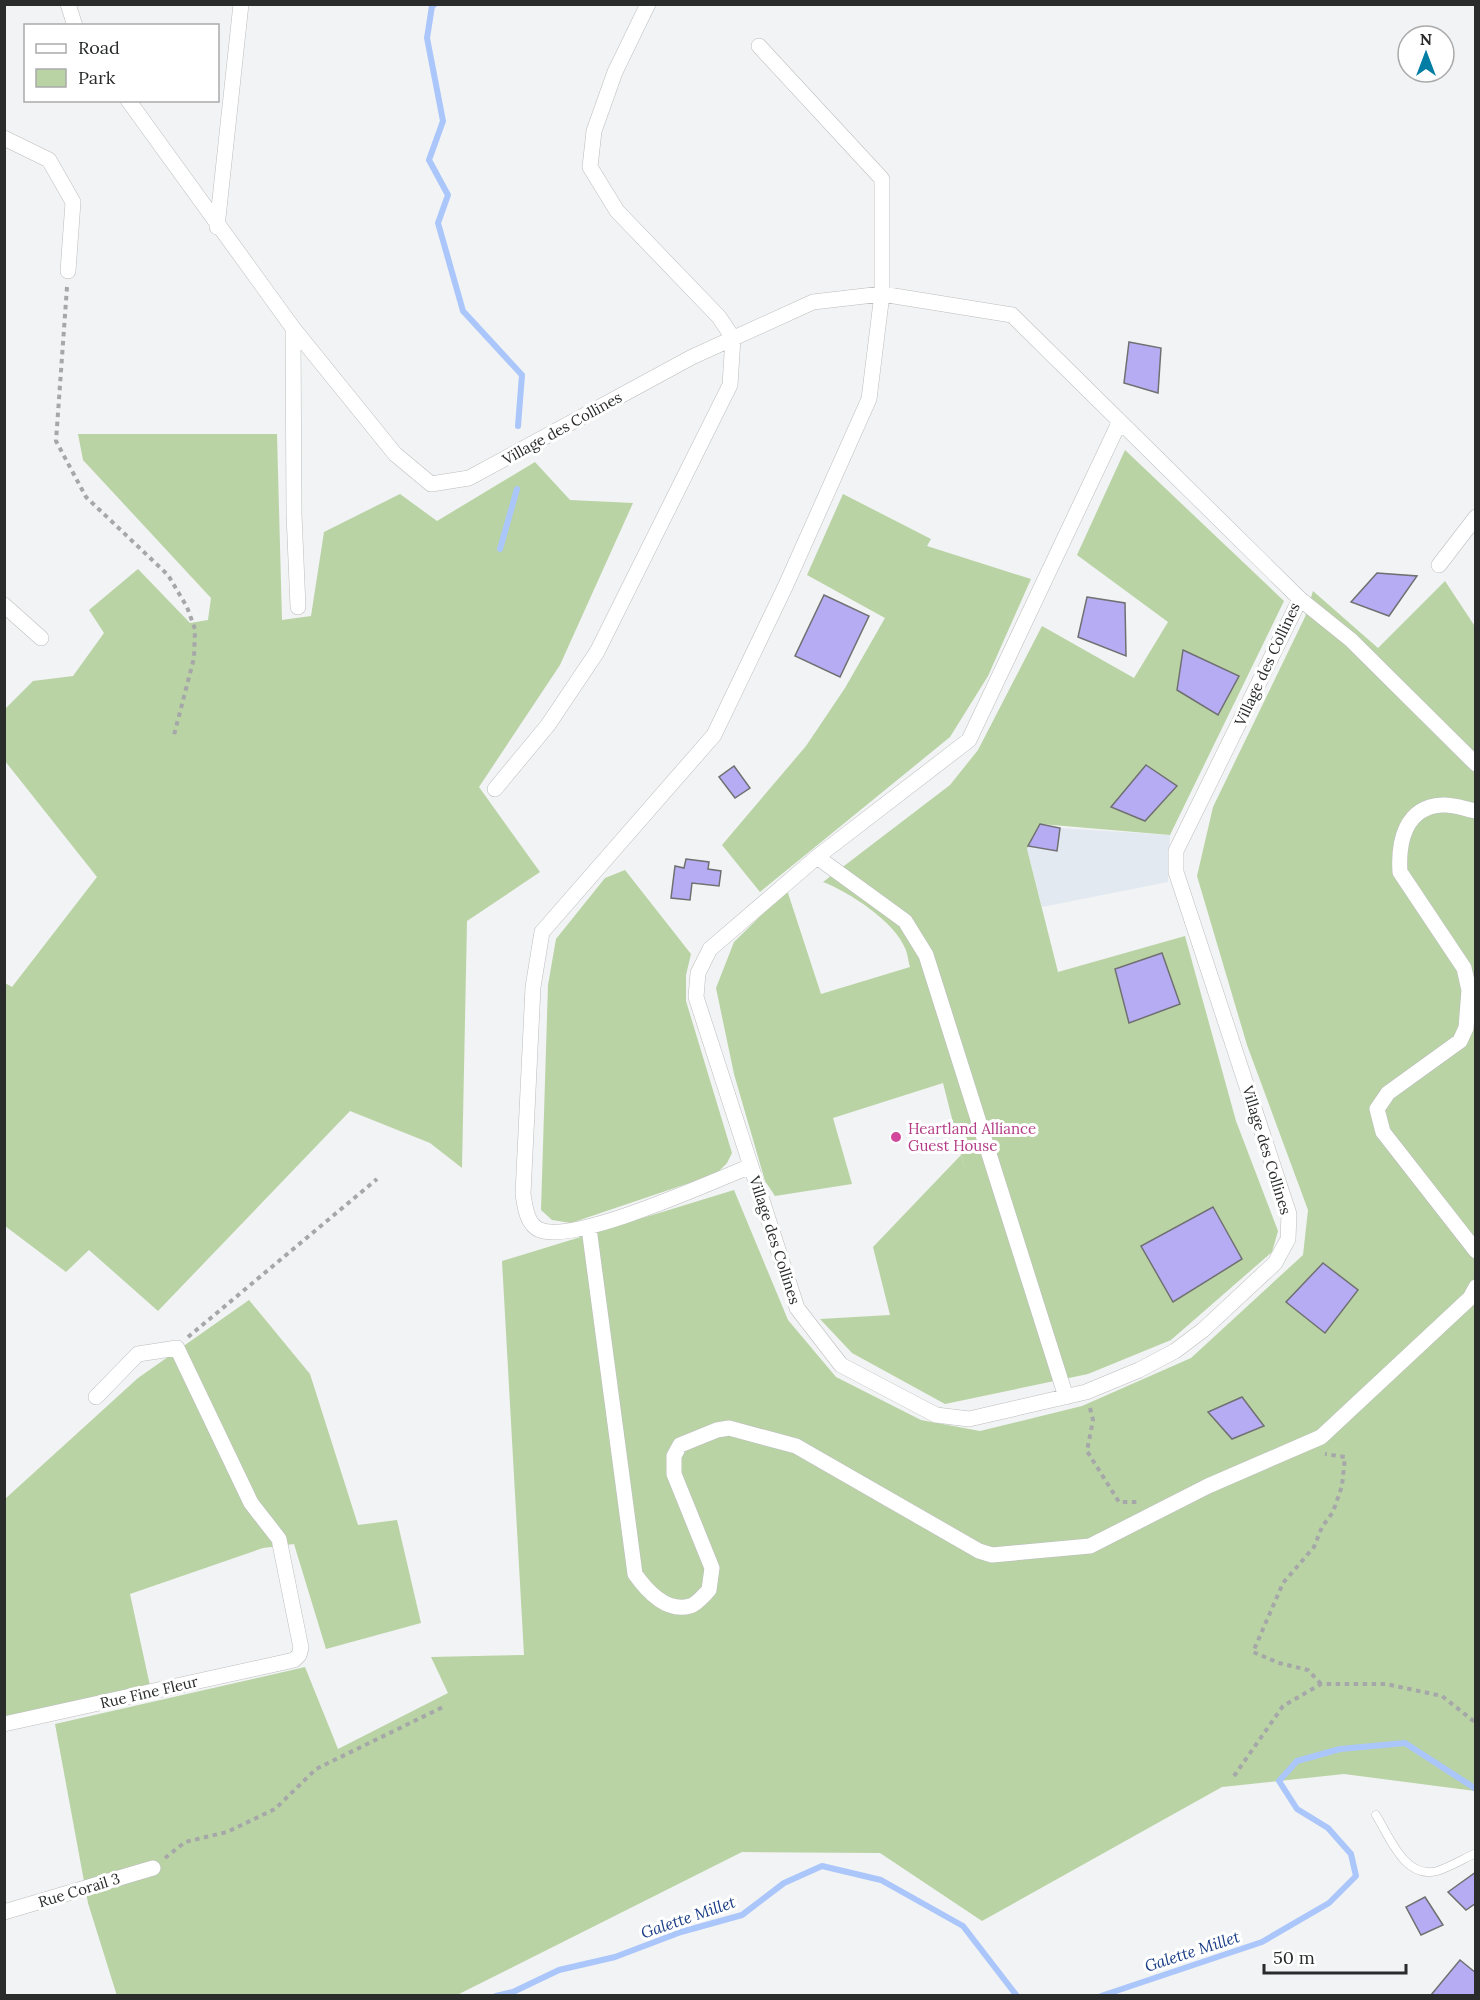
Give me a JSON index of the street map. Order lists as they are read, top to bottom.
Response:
{
  "streets": {
    "street": ["Village des Collines", "Rue Fine Fleur", "Rue Corail 3"]
  },
  "water": ["Galette Millet"],
  "places": ["Heartland Alliance Guest House"],
  "legend": ["Road", "Park"],
  "scale_bar": "50 m",
  "north": "top"
}
